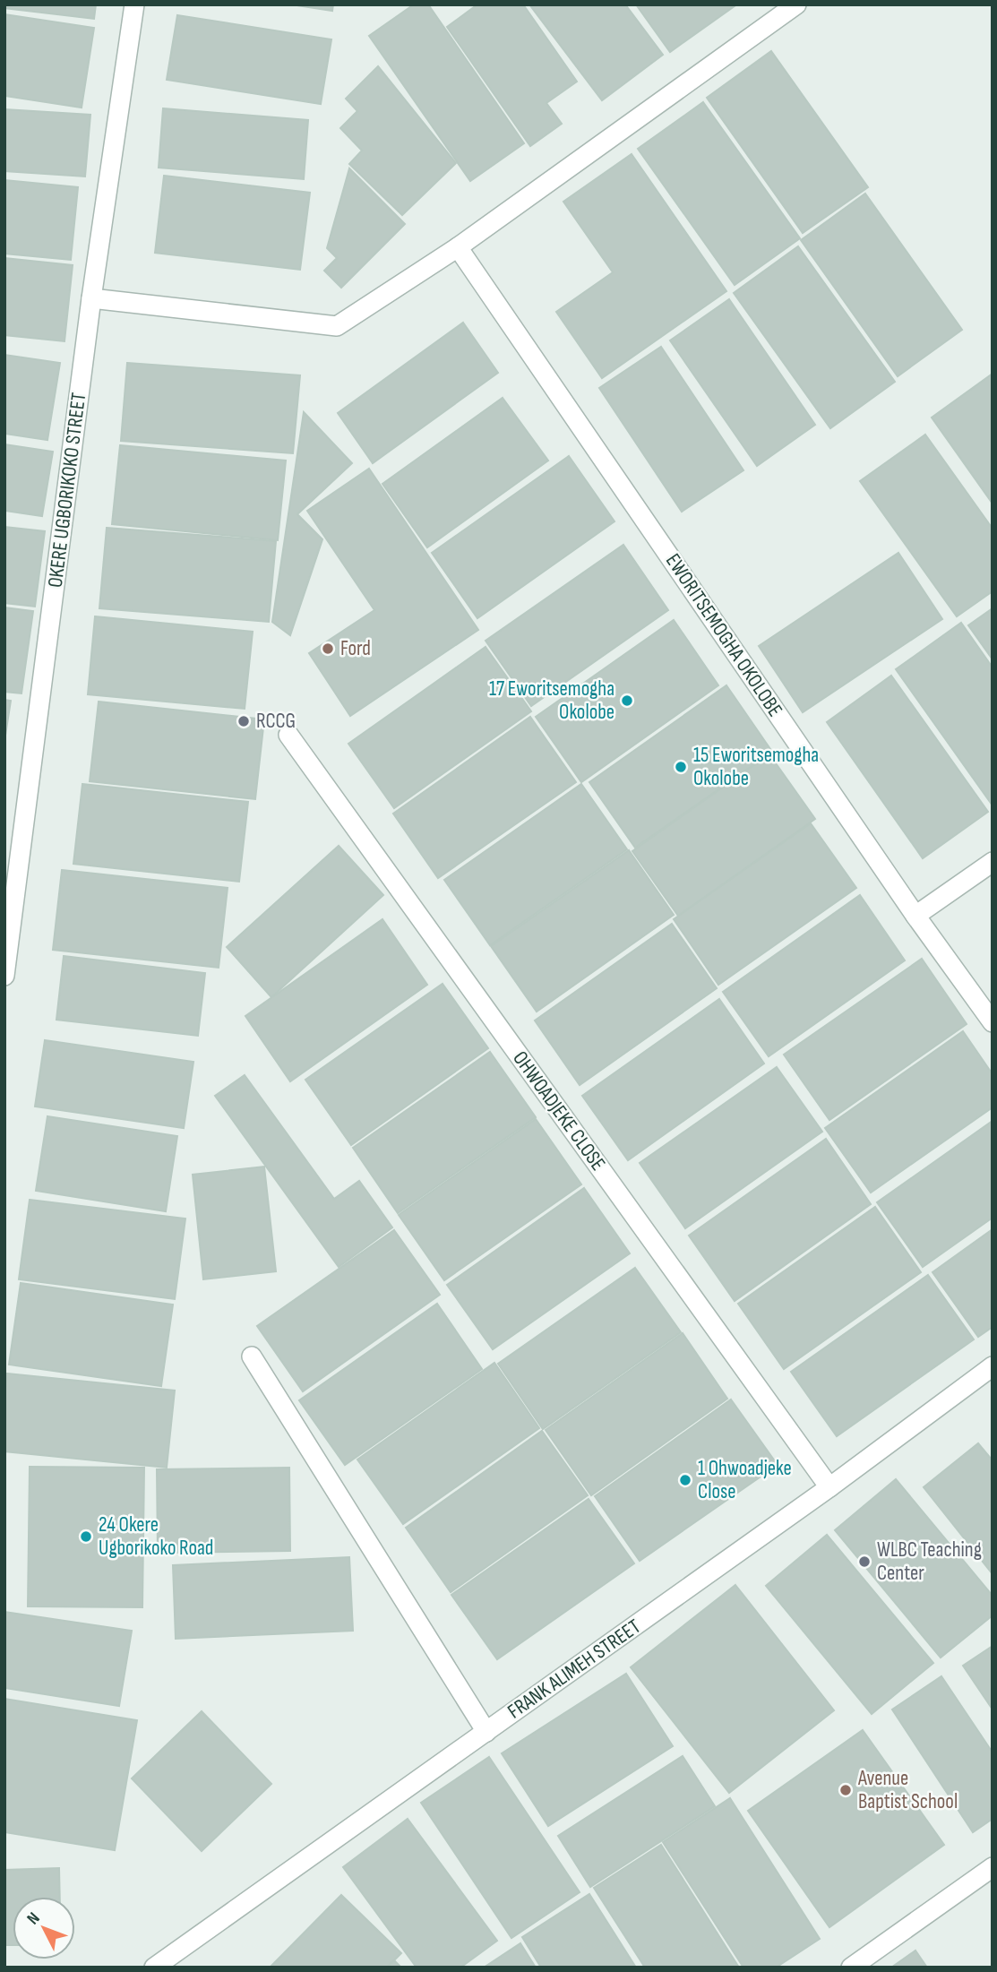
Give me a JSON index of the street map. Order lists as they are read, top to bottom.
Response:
{
  "streets": {
    "street": [
      "OKERE UGBORIKOKO STREET",
      "EWORITSEMOGHA OKOLOBE",
      "OHWOADJEKE CLOSE",
      "FRANK ALIMEH STREET"
    ]
  },
  "crossings": [
    ["OHWOADJEKE CLOSE", "FRANK ALIMEH STREET"]
  ],
  "places": [
    "Ford",
    "17 Eworitsemogha Okolobe",
    "RCCG",
    "15 Eworitsemogha Okolobe",
    "1 Ohwoadjeke Close",
    "24 Okere Ugborikoko Road",
    "WLBC Teaching Center",
    "Avenue Baptist School"
  ],
  "north": "top left"
}
